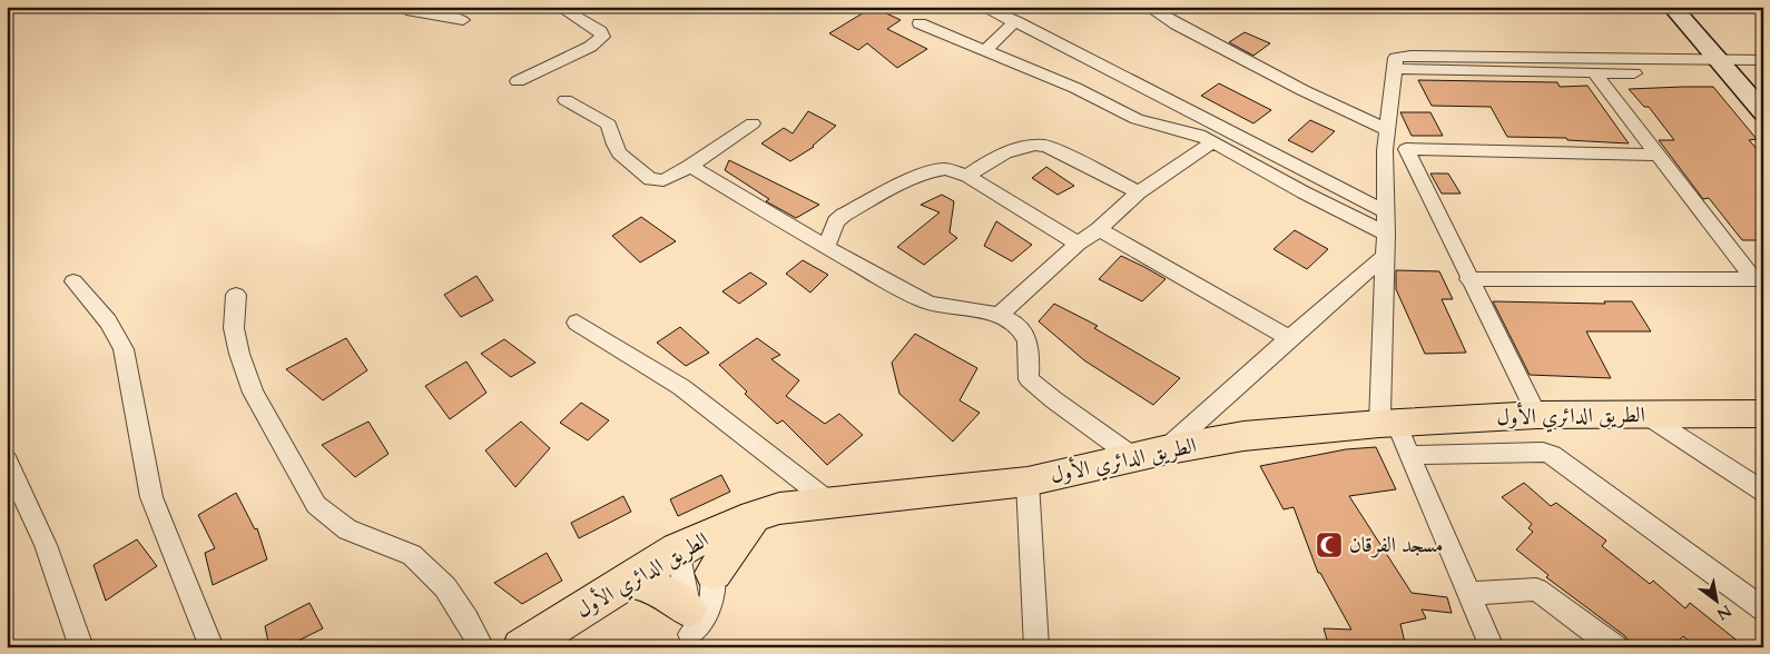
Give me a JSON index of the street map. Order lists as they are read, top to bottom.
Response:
{
  "streets": {
    "main road": ["الطريق الدائري الأول"]
  },
  "places": {
    "mosque": ["مسجد الفرقان"]
  },
  "north": "bottom right"
}
